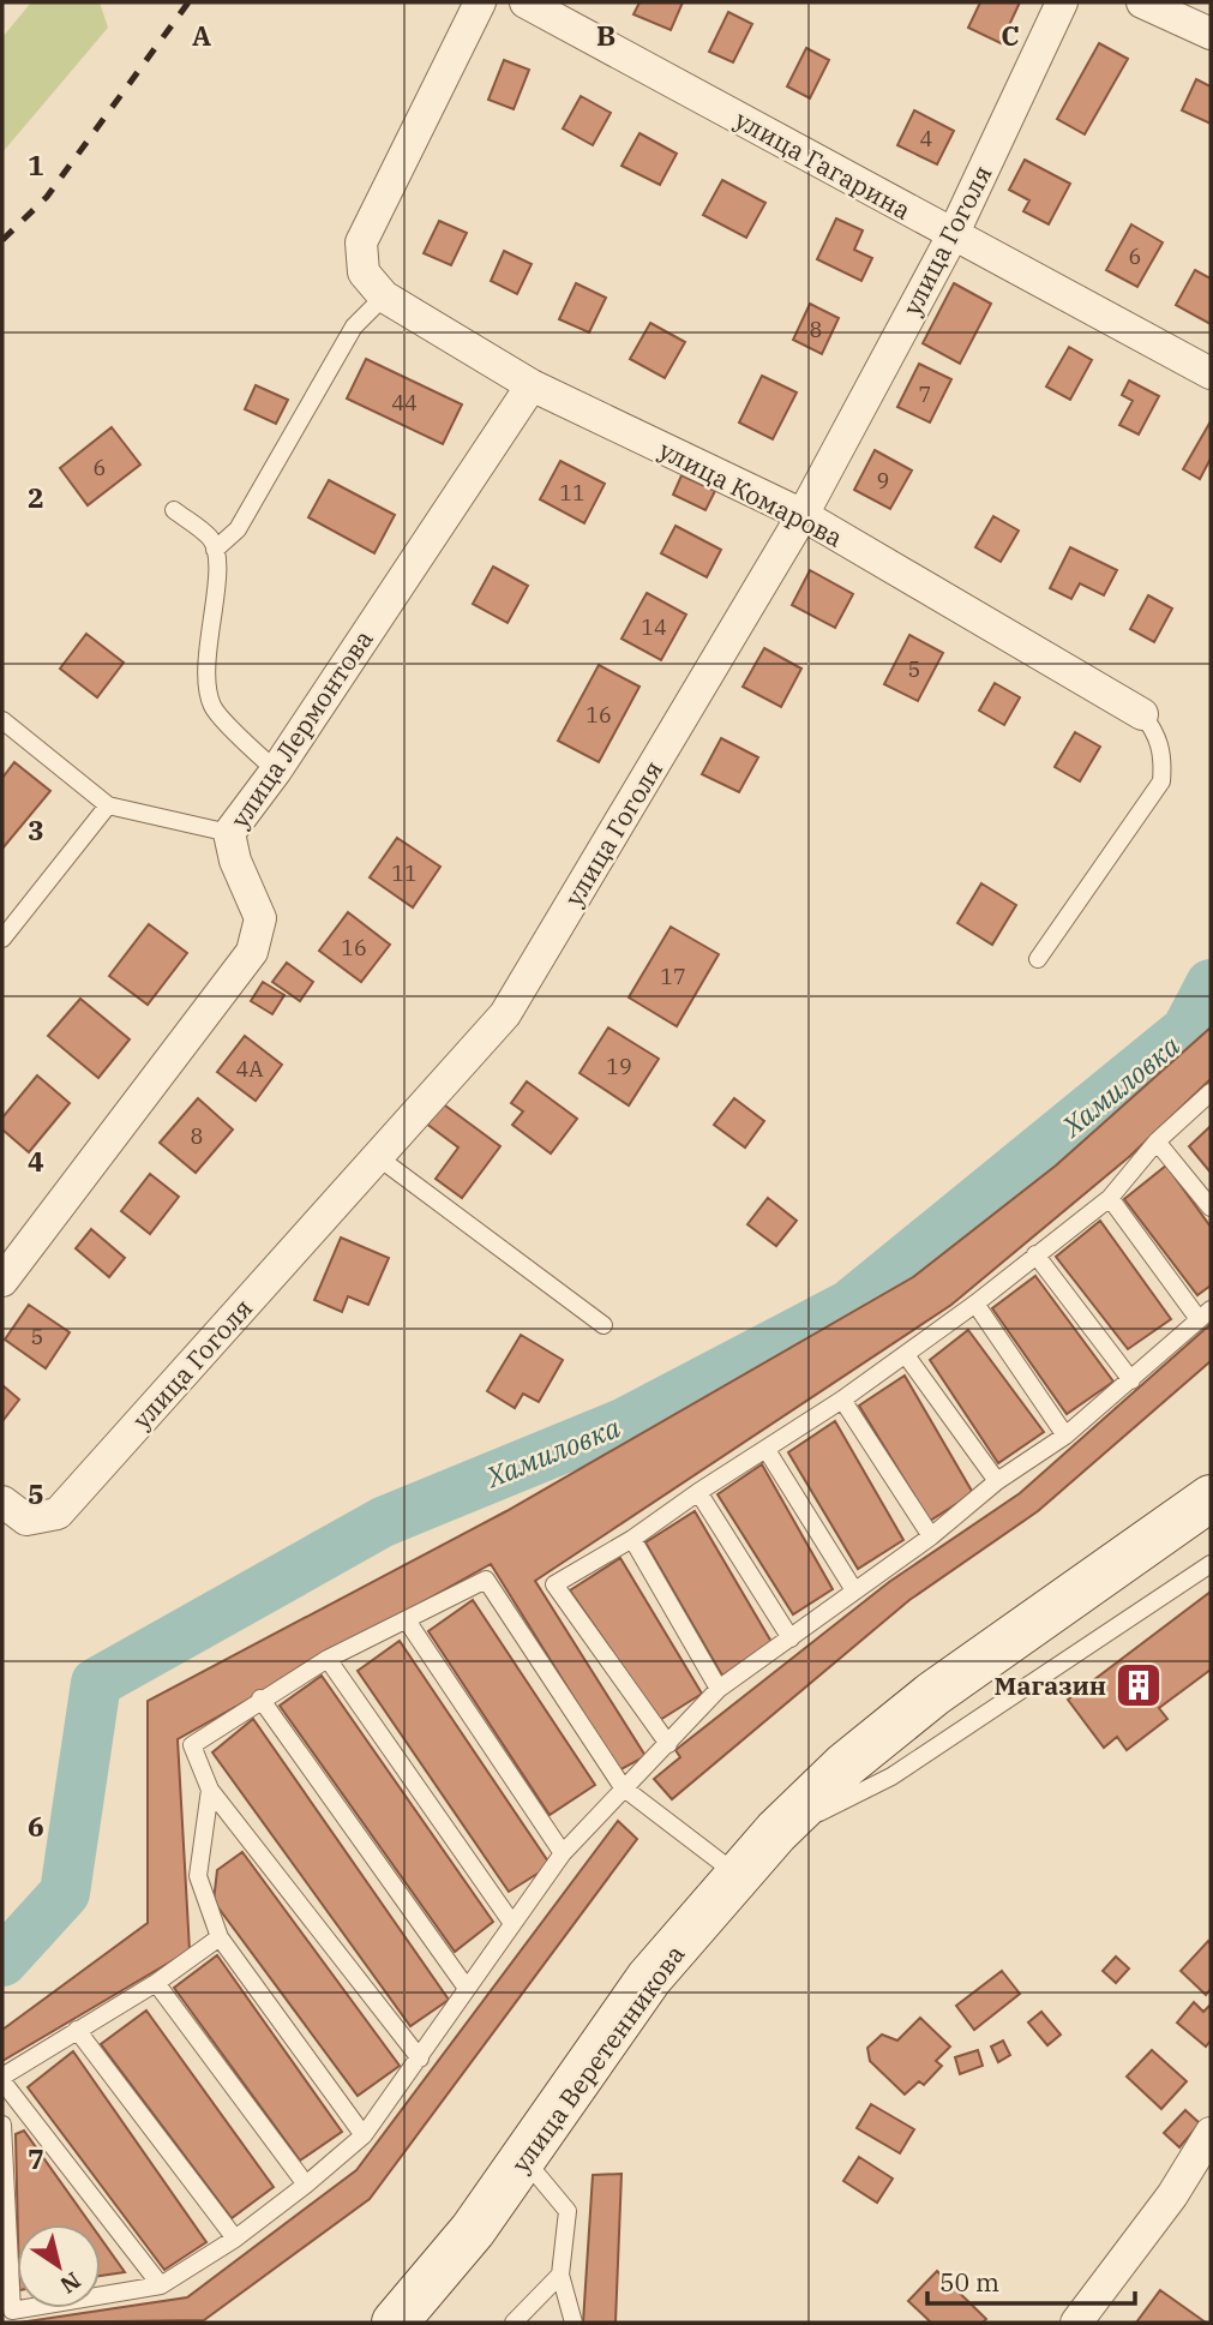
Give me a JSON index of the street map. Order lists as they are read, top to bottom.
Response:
{
  "streets": {
    "main road": ["улица Веретенникова"],
    "street": [
      "улица Гагарина",
      "улица Гоголя",
      "улица Комарова",
      "улица Лермонтова"
    ]
  },
  "crossings": [
    ["улица Гагарина", "улица Гоголя"],
    ["улица Гоголя", "улица Комарова"],
    ["улица Комарова", "улица Лермонтова"]
  ],
  "water": ["Хамиловка"],
  "places": {
    "building": ["Магазин"]
  },
  "house_numbers": [
    "4",
    "6",
    "8",
    "7",
    "44",
    "6",
    "9",
    "11",
    "14",
    "5",
    "16",
    "11",
    "16",
    "17",
    "19",
    "4А",
    "8",
    "5"
  ],
  "scale_bar": "50 m",
  "north": "bottom right",
  "grid": {
    "columns": ["A", "B", "C"],
    "rows": [
      "1",
      "2",
      "3",
      "4",
      "5",
      "6",
      "7"
    ]
  }
}
